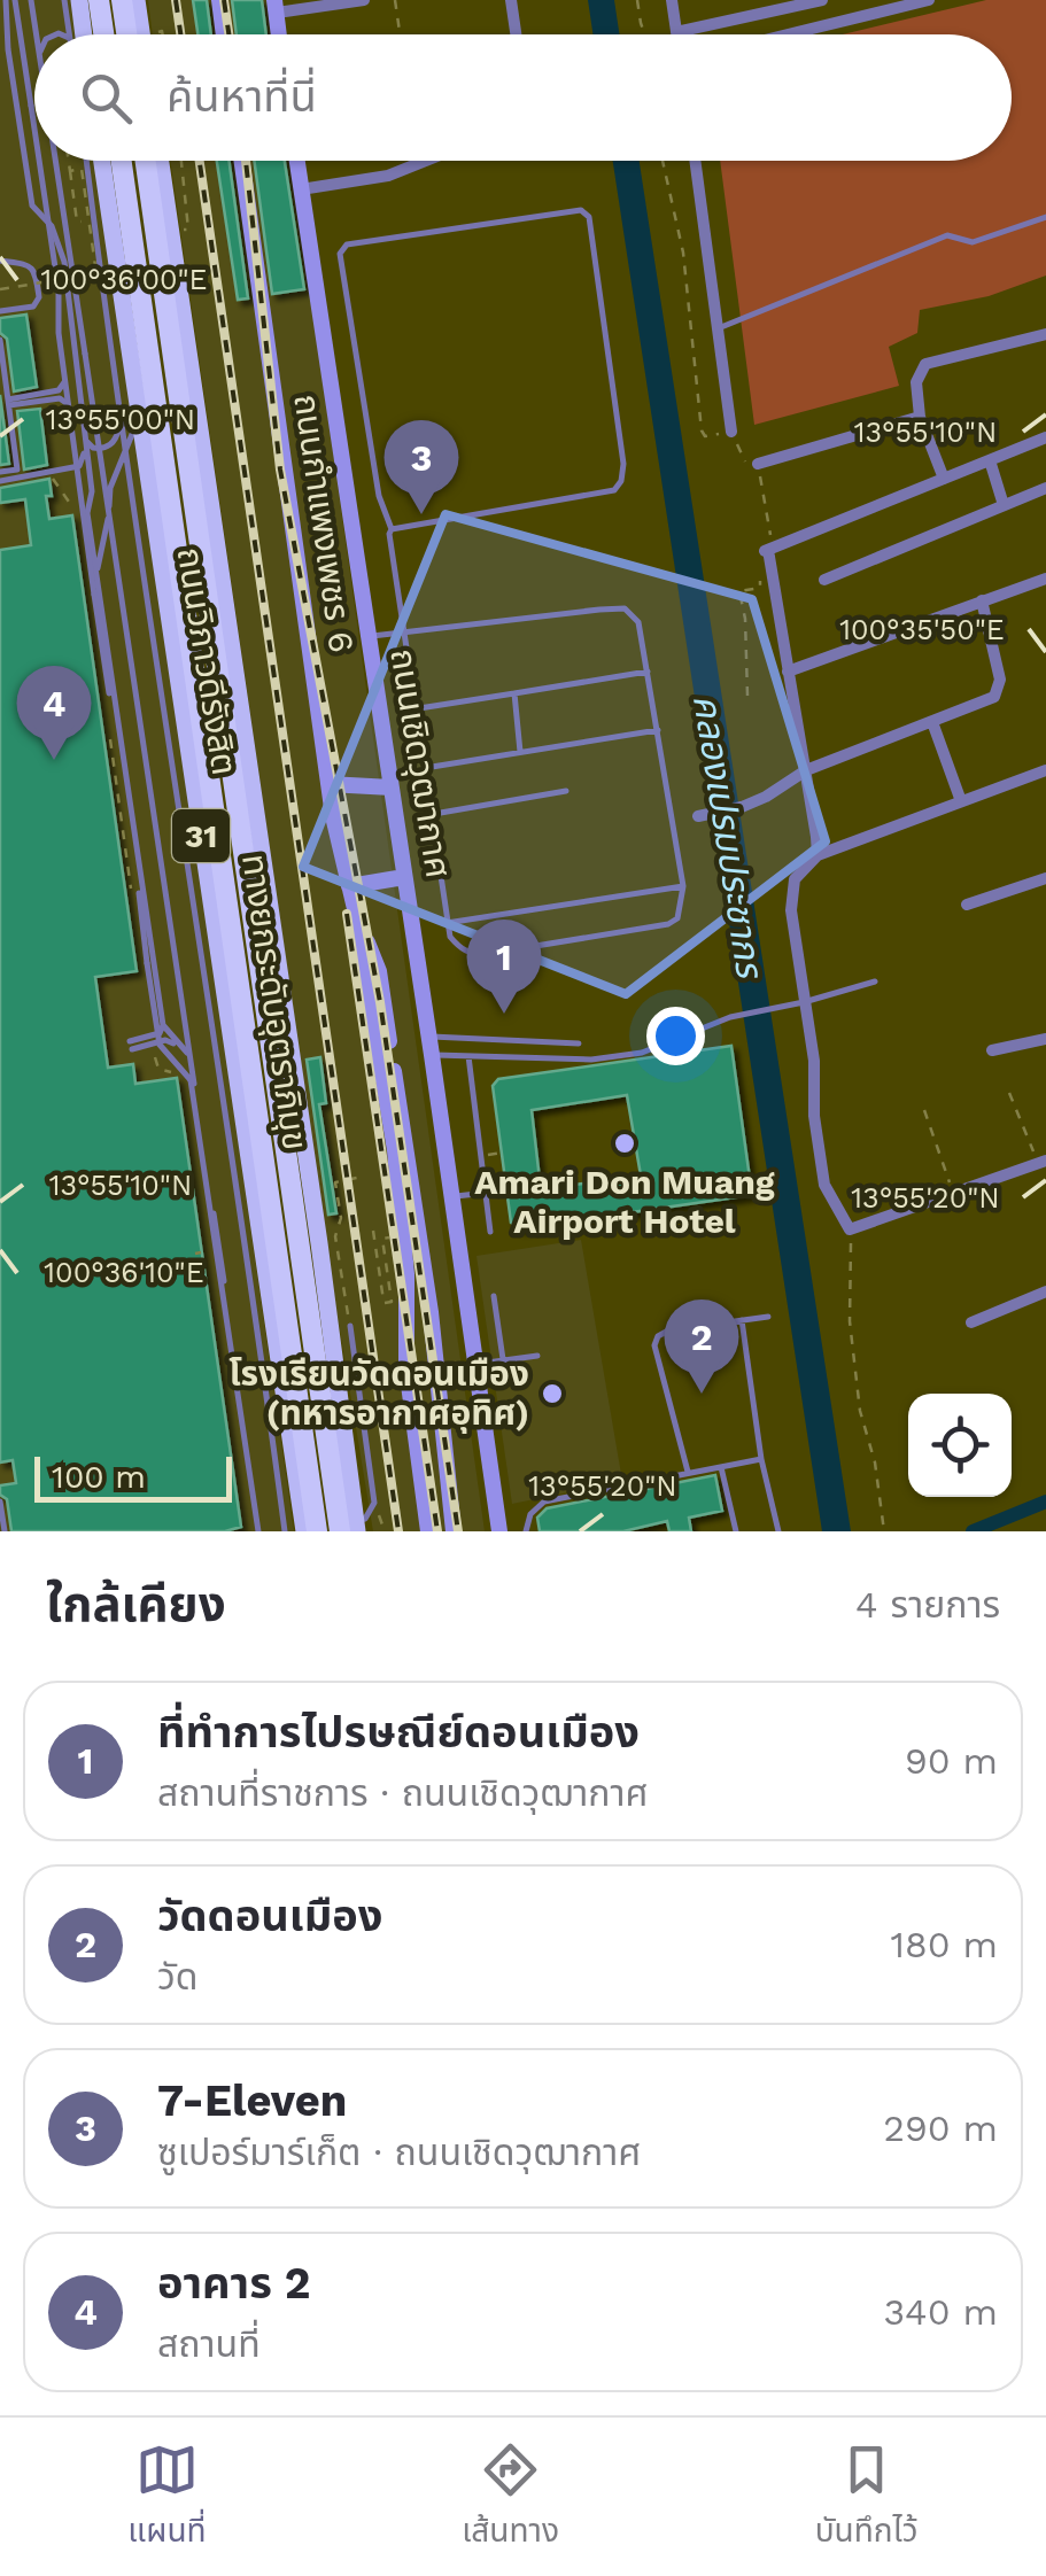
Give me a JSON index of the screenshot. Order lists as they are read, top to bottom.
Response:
{
  "streets": {
    "highway": ["ถนนวิภาวดีรังสิต", "31", "ทางยกระดับอุตราภิมุข"],
    "main road": ["ถนนกำแพงเพชร 6", "ถนนเชิดวุฒากาศ"]
  },
  "crossings": [
    ["ถนนวิภาวดีรังสิต", "ทางยกระดับอุตราภิมุข"]
  ],
  "water": ["คลองเปรมประชากร"],
  "places": ["Amari Don Muang Airport Hotel", "โรงเรียนวัดดอนเมือง (ทหารอากาศอุทิศ)"],
  "scale_bar": "100 m",
  "page": {
    "search": "ค้นหาที่นี่",
    "pins": [
      "3",
      "4",
      "1",
      "2"
    ],
    "scale": "100 m",
    "heading": ["ใกล้เคียง", "4 รายการ"],
    "list": [
      {
        "mark": "1",
        "name": "ที่ทำการไปรษณีย์ดอนเมือง",
        "note": "สถานที่ราชการ · ถนนเชิดวุฒากาศ",
        "value": "90 m"
      },
      {
        "mark": "2",
        "name": "วัดดอนเมือง",
        "note": "วัด",
        "value": "180 m"
      },
      {
        "mark": "3",
        "name": "7-Eleven",
        "note": "ซูเปอร์มาร์เก็ต · ถนนเชิดวุฒากาศ",
        "value": "290 m"
      },
      {
        "mark": "4",
        "name": "อาคาร 2",
        "note": "สถานที่",
        "value": "340 m"
      }
    ],
    "nav": ["แผนที่", "เส้นทาง", "บันทึกไว้"]
  },
  "coordinates": [
    "100°36'00\"E",
    "13°55'00\"N",
    "13°55'10\"N",
    "100°35'50\"E",
    "13°55'20\"N",
    "100°36'10\"E"
  ]
}
